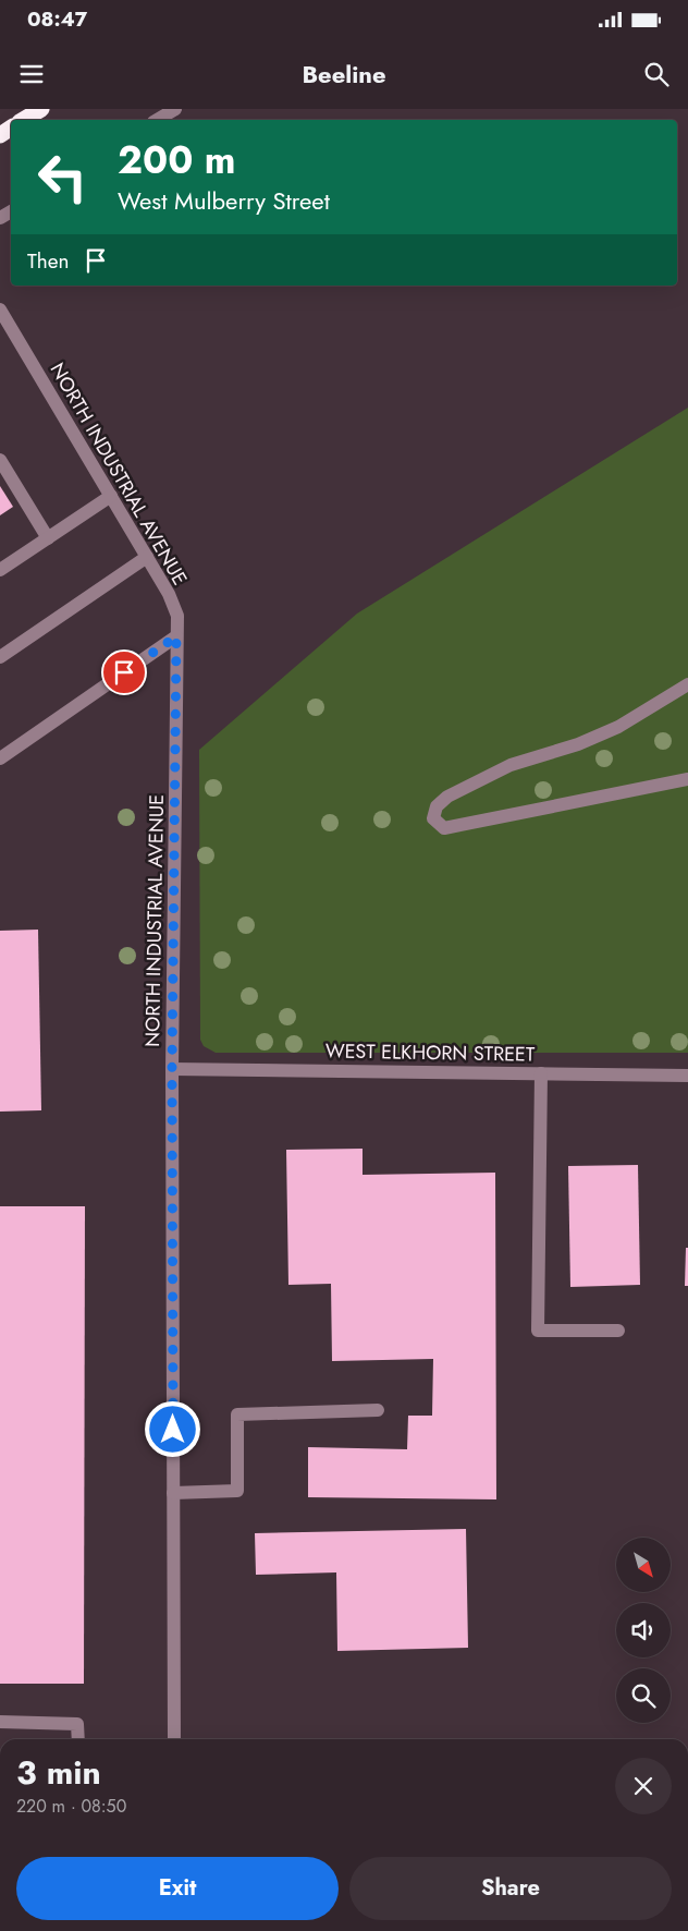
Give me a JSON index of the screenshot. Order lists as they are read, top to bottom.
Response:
{
  "streets": {
    "street": ["NORTH INDUSTRIAL AVENUE", "WEST ELKHORN STREET"]
  },
  "crossings": [
    ["NORTH INDUSTRIAL AVENUE", "WEST ELKHORN STREET"]
  ],
  "north": "bottom right",
  "page": {
    "status": "08:47",
    "header": "Beeline",
    "turn": ["200 m", "West Mulberry Street"],
    "then": "Then",
    "heading": ["3 min", "220 m · 08:50"],
    "buttons": ["Exit", "Share"]
  }
}
